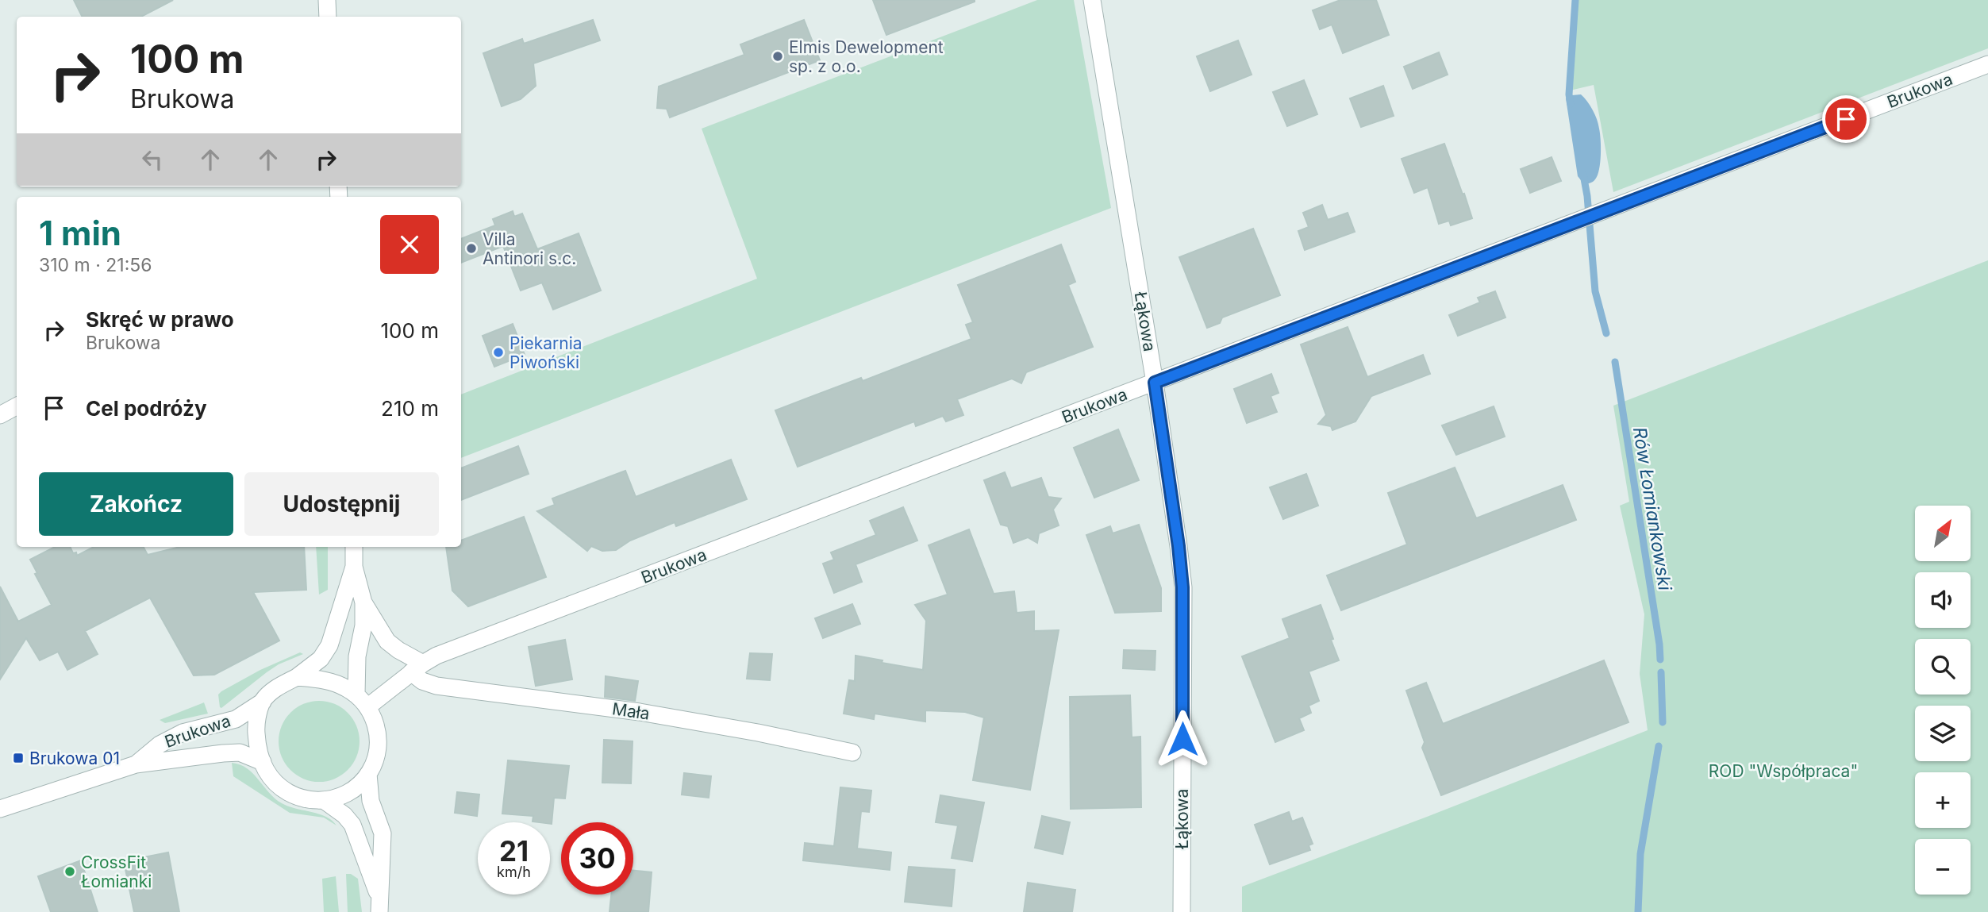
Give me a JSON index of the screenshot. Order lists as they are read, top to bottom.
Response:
{
  "streets": {
    "street": ["Brukowa", "Łąkowa", "Mała"]
  },
  "crossings": [
    ["Brukowa", "Łąkowa"],
    ["Brukowa", "Mała"]
  ],
  "water": ["Rów Łomiankowski"],
  "parks": ["ROD \"Współpraca\""],
  "places": {
    "other": [
      "Elmis Dewelopment sp. z o.o.",
      "Villa Antinori s.c.",
      "Piekarnia Piwoński",
      "CrossFit Łomianki"
    ],
    "transit": ["Brukowa 01"]
  },
  "north": "top right",
  "page": {
    "turn": ["100 m", "Brukowa"],
    "heading": ["1 min", "310 m · 21:56"],
    "list": [
      {
        "name": "Skręć w prawo",
        "note": "Brukowa",
        "value": "100 m"
      },
      {
        "name": "Cel podróży",
        "value": "210 m"
      }
    ],
    "buttons": ["Zakończ", "Udostępnij"],
    "map_buttons": ["+", "−"],
    "speed": "21 km/h",
    "limit": "30"
  }
}
